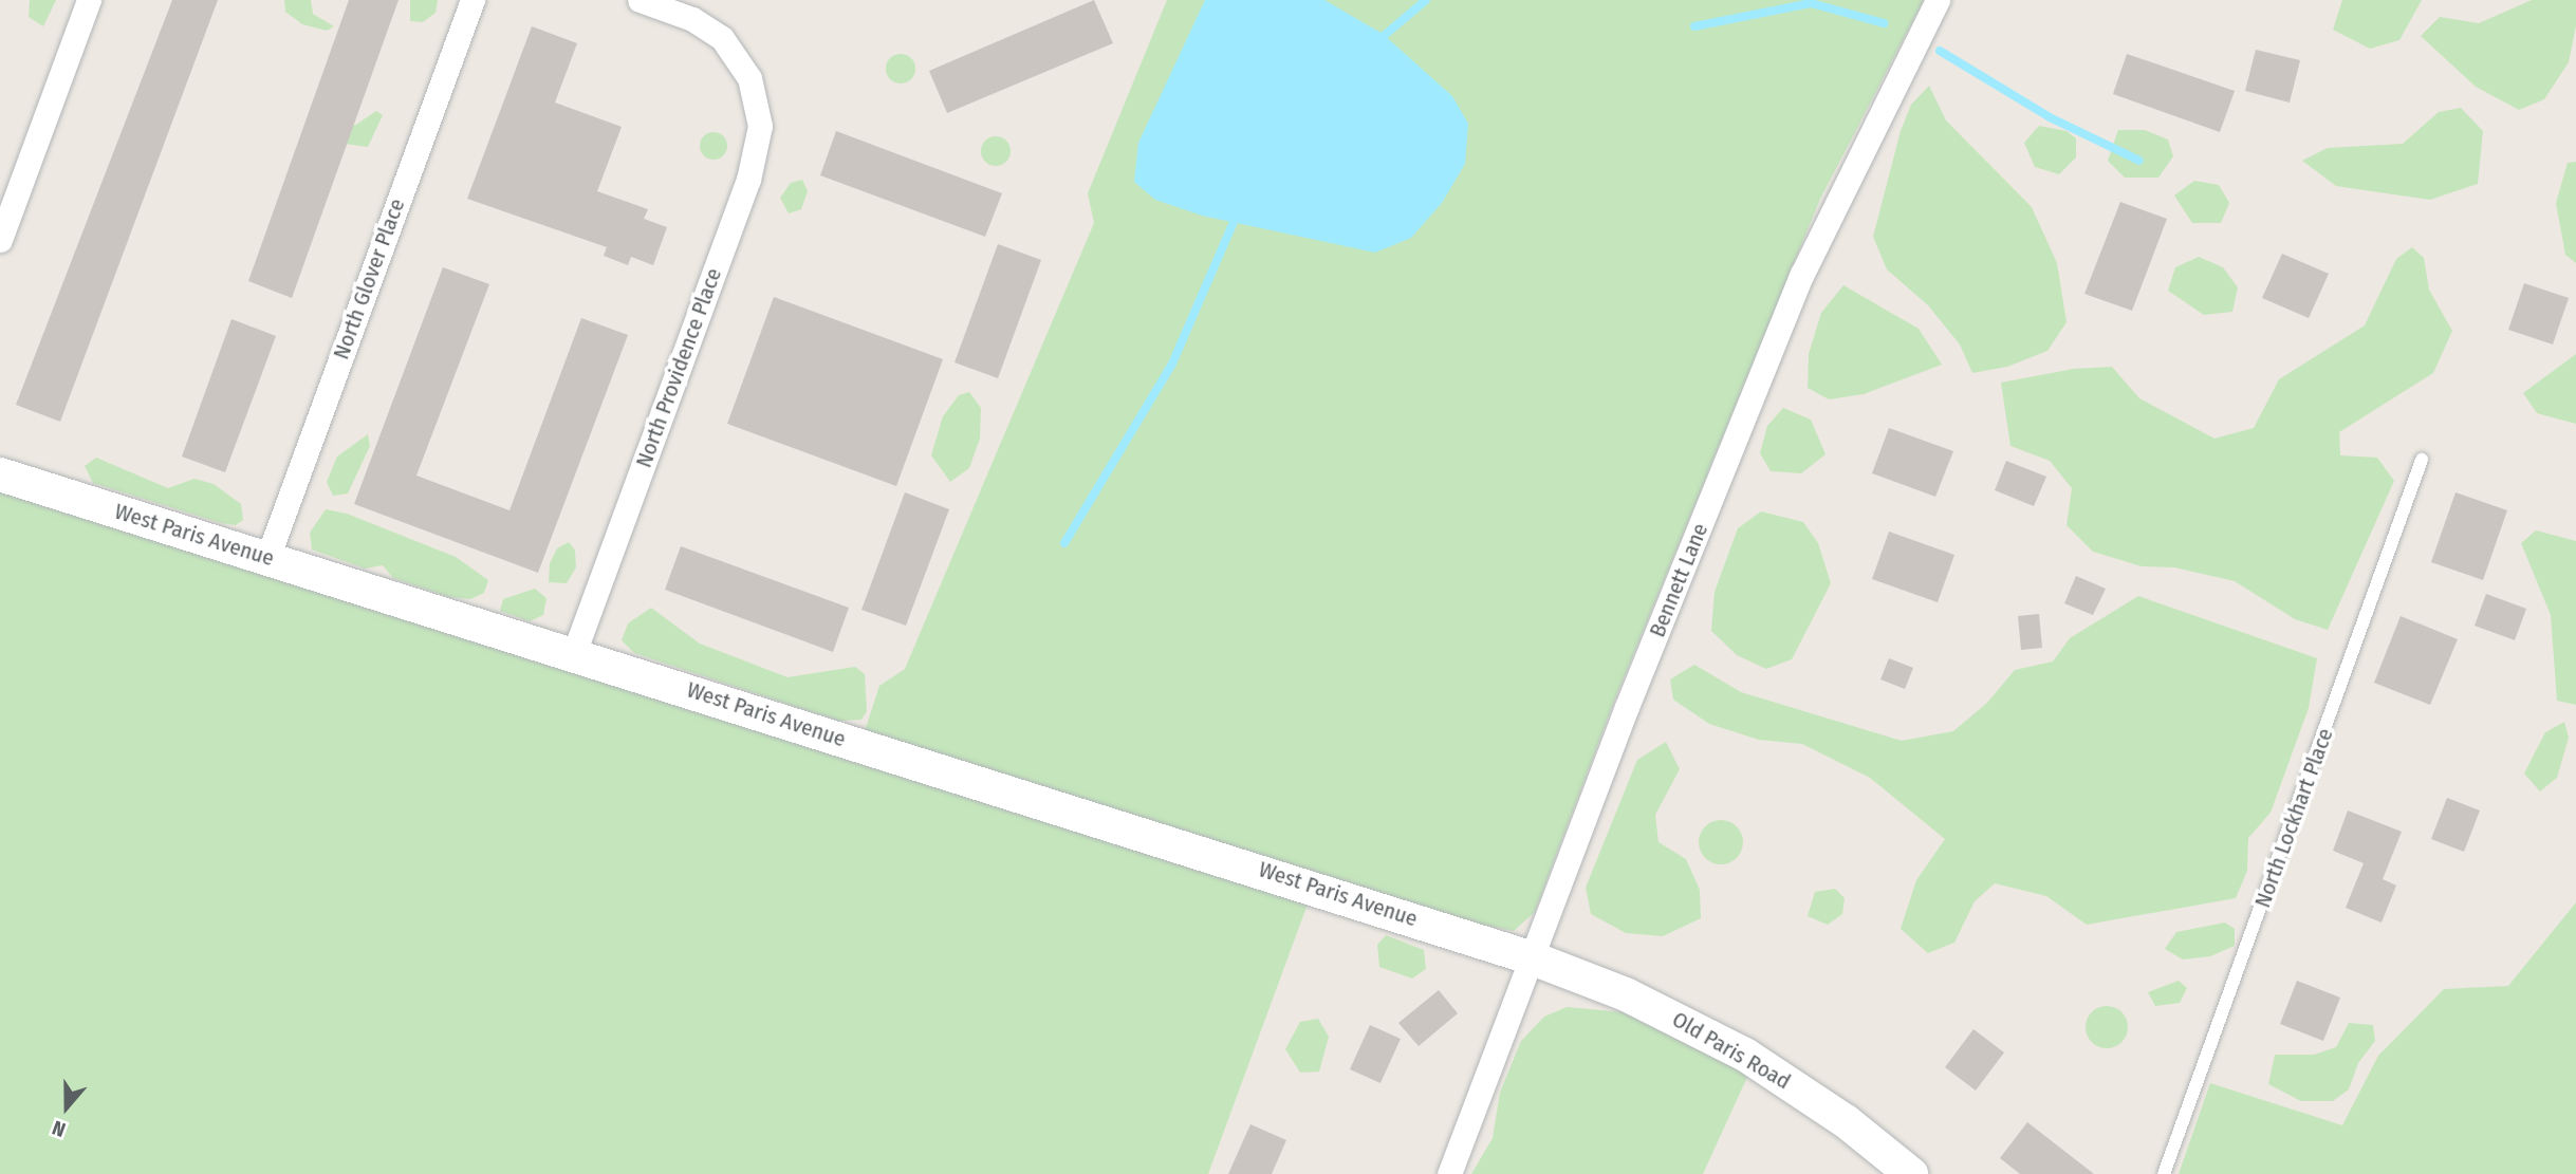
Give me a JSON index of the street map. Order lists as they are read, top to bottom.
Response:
{
  "streets": {
    "main road": ["West Paris Avenue", "Old Paris Road"],
    "street": ["North Glover Place", "North Providence Place", "Bennett Lane"],
    "lane": ["North Lockhart Place"]
  },
  "crossings": [
    ["North Glover Place", "West Paris Avenue"],
    ["North Providence Place", "West Paris Avenue"],
    ["West Paris Avenue", "Bennett Lane"],
    ["West Paris Avenue", "Old Paris Road"],
    ["Bennett Lane", "Old Paris Road"]
  ],
  "north": "bottom"
}
